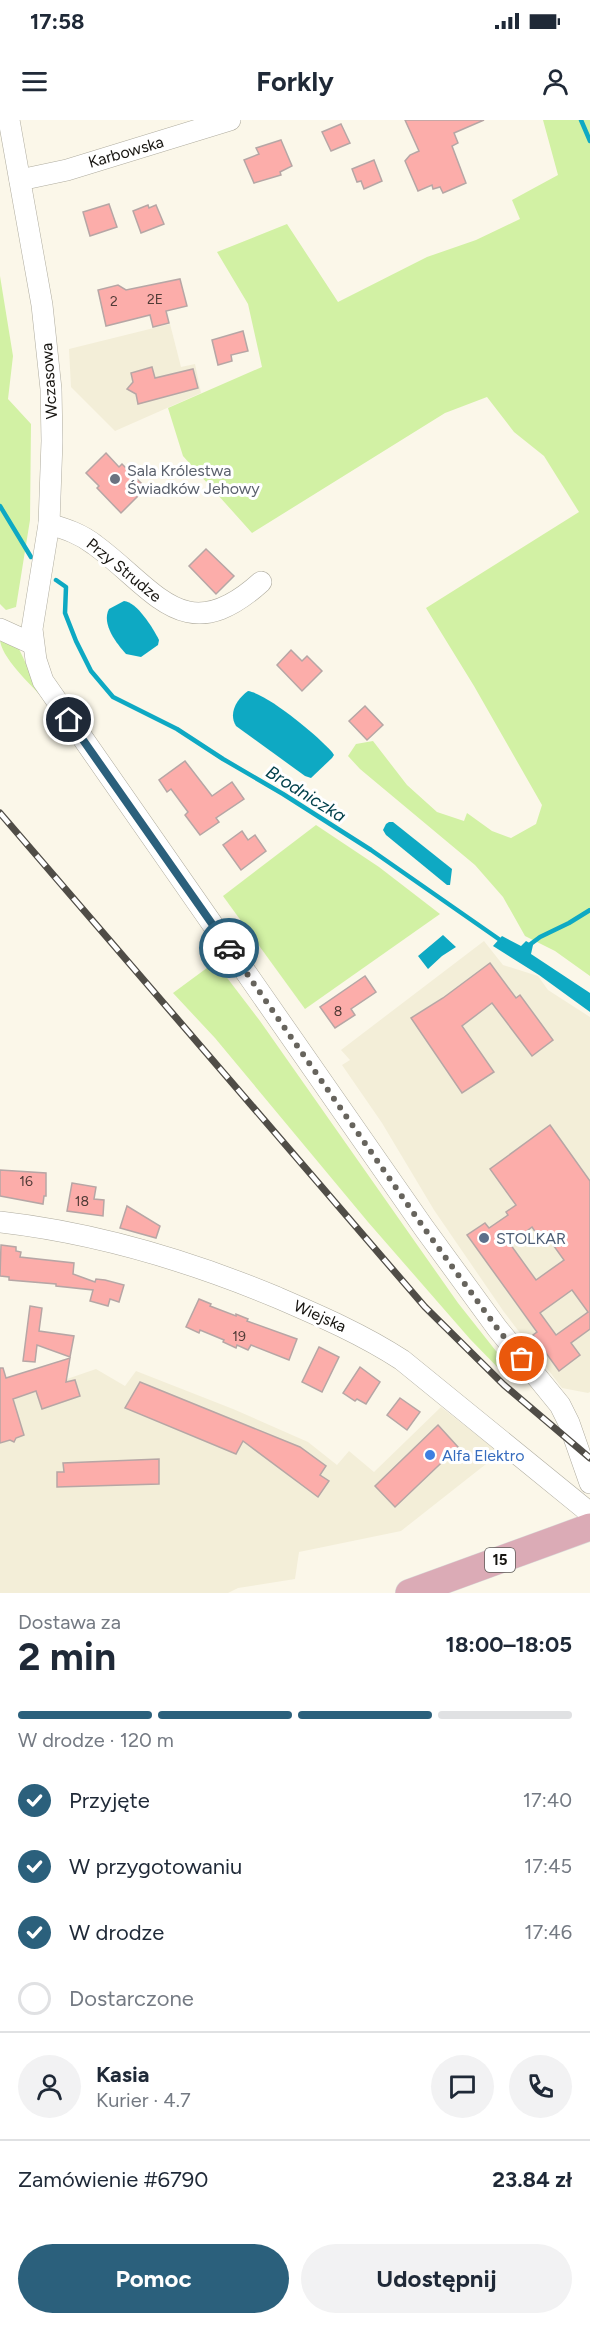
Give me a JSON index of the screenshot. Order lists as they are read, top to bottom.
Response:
{
  "streets": {
    "main road": ["15"],
    "street": [
      "Karbowska",
      "Wczasowa",
      "Przy Strudze",
      "Wiejska"
    ]
  },
  "crossings": [
    ["Karbowska", "Wczasowa"],
    ["Wczasowa", "Przy Strudze"]
  ],
  "water": ["Brodniczka"],
  "places": ["Sala Królestwa Świadków Jehowy", "STOLKAR", "Alfa Elektro"],
  "house_numbers": [
    "2E",
    "2",
    "8",
    "16",
    "18",
    "19"
  ],
  "page": {
    "status": "17:58",
    "header": "Forkly",
    "heading": ["2 min", "Dostawa za", "18:00–18:05"],
    "panel": [
      "Kasia",
      "Kurier · 4.7",
      "Zamówienie #6790",
      "23.84 zł"
    ],
    "bar": "W drodze · 120 m",
    "list": [
      ["Przyjęte", "17:40"],
      ["W przygotowaniu", "17:45"],
      ["W drodze", "17:46"],
      "Dostarczone"
    ],
    "buttons": ["Pomoc", "Udostępnij"]
  }
}
